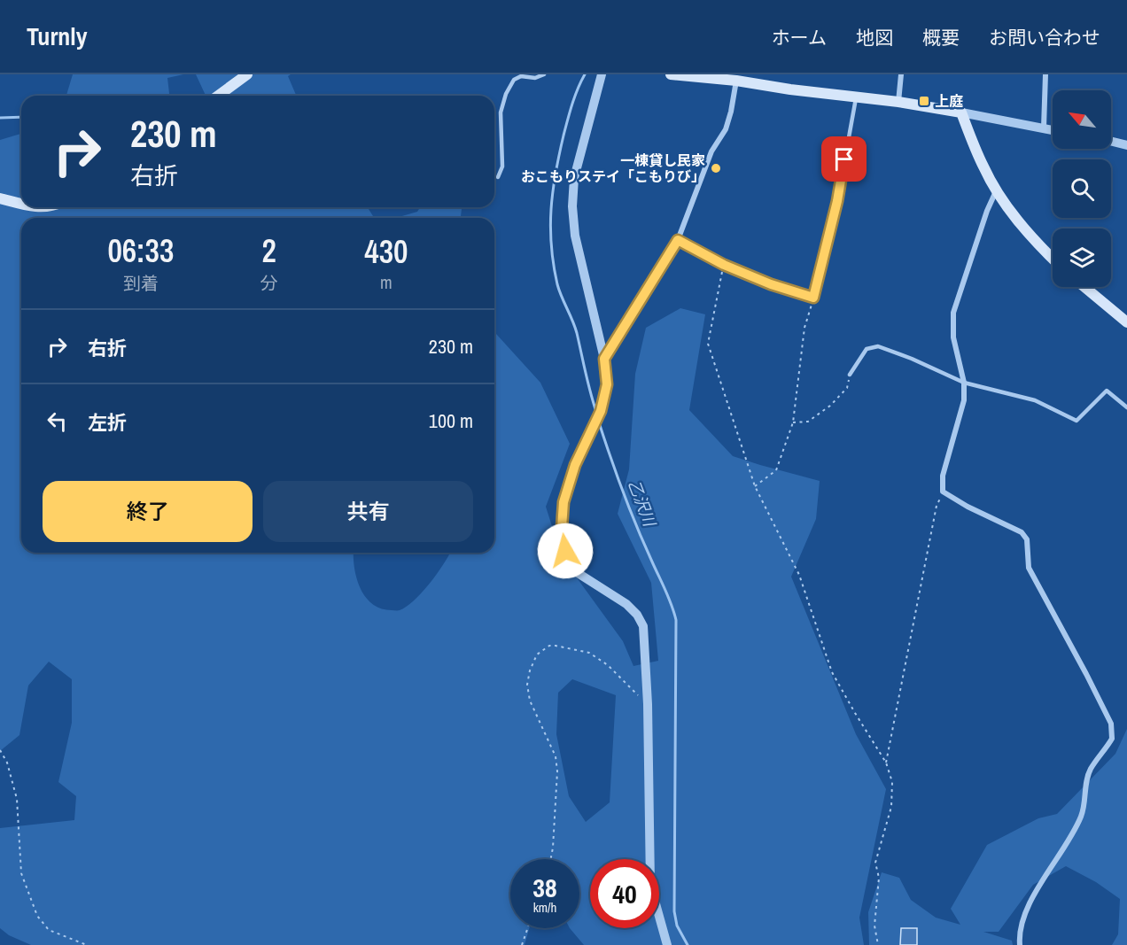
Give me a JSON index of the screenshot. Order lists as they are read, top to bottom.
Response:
{
  "water": ["乙沢川"],
  "places": {
    "transit": ["上庭"],
    "other": ["一棟貸し民家 おこもりステイ「こもりび」"]
  },
  "north": "top left",
  "page": {
    "header": "Turnly",
    "nav": [
      "ホーム",
      "地図",
      "概要",
      "お問い合わせ"
    ],
    "turn": ["230 m", "右折"],
    "eta": [
      "06:33",
      "到着",
      "2",
      "分",
      "430",
      "m"
    ],
    "list": [
      {
        "name": "右折",
        "value": "230 m"
      },
      {
        "name": "左折",
        "value": "100 m"
      }
    ],
    "buttons": ["終了", "共有"],
    "speed": "38 km/h",
    "limit": "40"
  }
}
